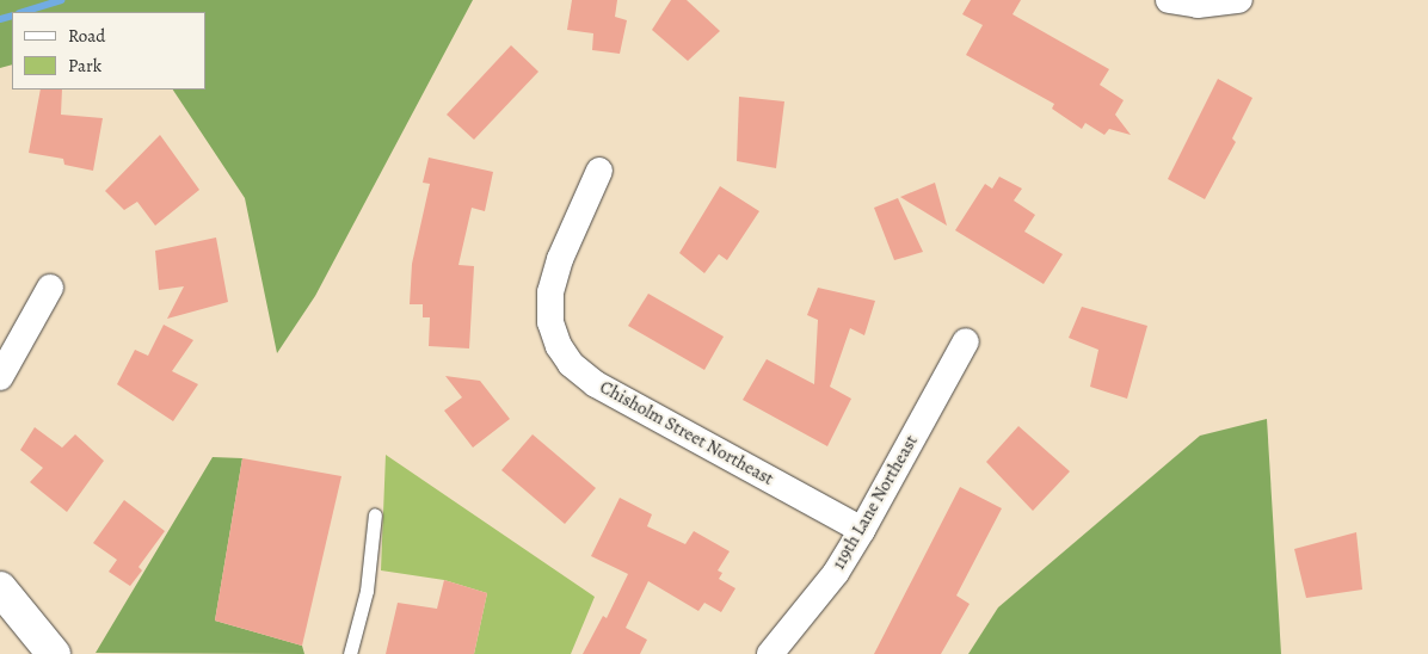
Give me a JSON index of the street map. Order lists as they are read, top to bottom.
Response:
{
  "streets": {
    "street": ["Chisholm Street Northeast", "119th Lane Northeast"]
  },
  "crossings": [
    ["Chisholm Street Northeast", "119th Lane Northeast"]
  ],
  "legend": ["Road", "Park"]
}
